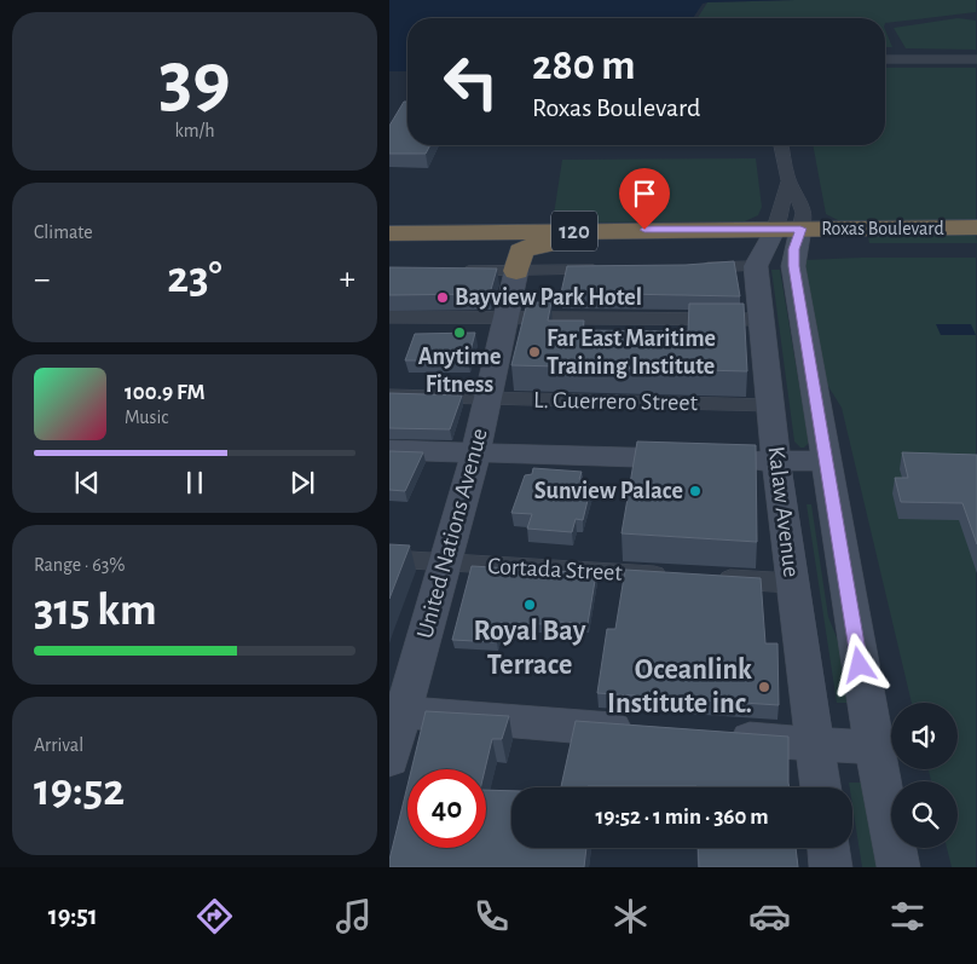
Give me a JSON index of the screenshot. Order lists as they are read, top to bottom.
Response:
{
  "streets": {
    "highway": ["Roxas Boulevard", "120"],
    "street": [
      "L. Guerrero Street",
      "Kalaw Avenue",
      "United Nations Avenue",
      "Cortada Street"
    ]
  },
  "crossings": [
    ["Roxas Boulevard", "Kalaw Avenue"],
    ["Roxas Boulevard", "United Nations Avenue"],
    ["L. Guerrero Street", "Kalaw Avenue"],
    ["L. Guerrero Street", "United Nations Avenue"],
    ["United Nations Avenue", "Cortada Street"]
  ],
  "places": [
    "Bayview Park Hotel",
    "Anytime Fitness",
    "Far East Maritime Training Institute",
    "Sunview Palace",
    "Royal Bay Terrace",
    "Oceanlink Institute inc."
  ],
  "page": {
    "tile": [
      ["39", "km/h"],
      "Climate",
      ["Range · 63%", "315 km"],
      ["Arrival", "19:52"]
    ],
    "turn": ["280 m", "Roxas Boulevard"],
    "heat": ["−", "23°", "+"],
    "song": ["100.9 FM", "Music"],
    "limit": "40",
    "trip": "19:52 · 1 min · 360 m",
    "tabs": "19:51"
  }
}
